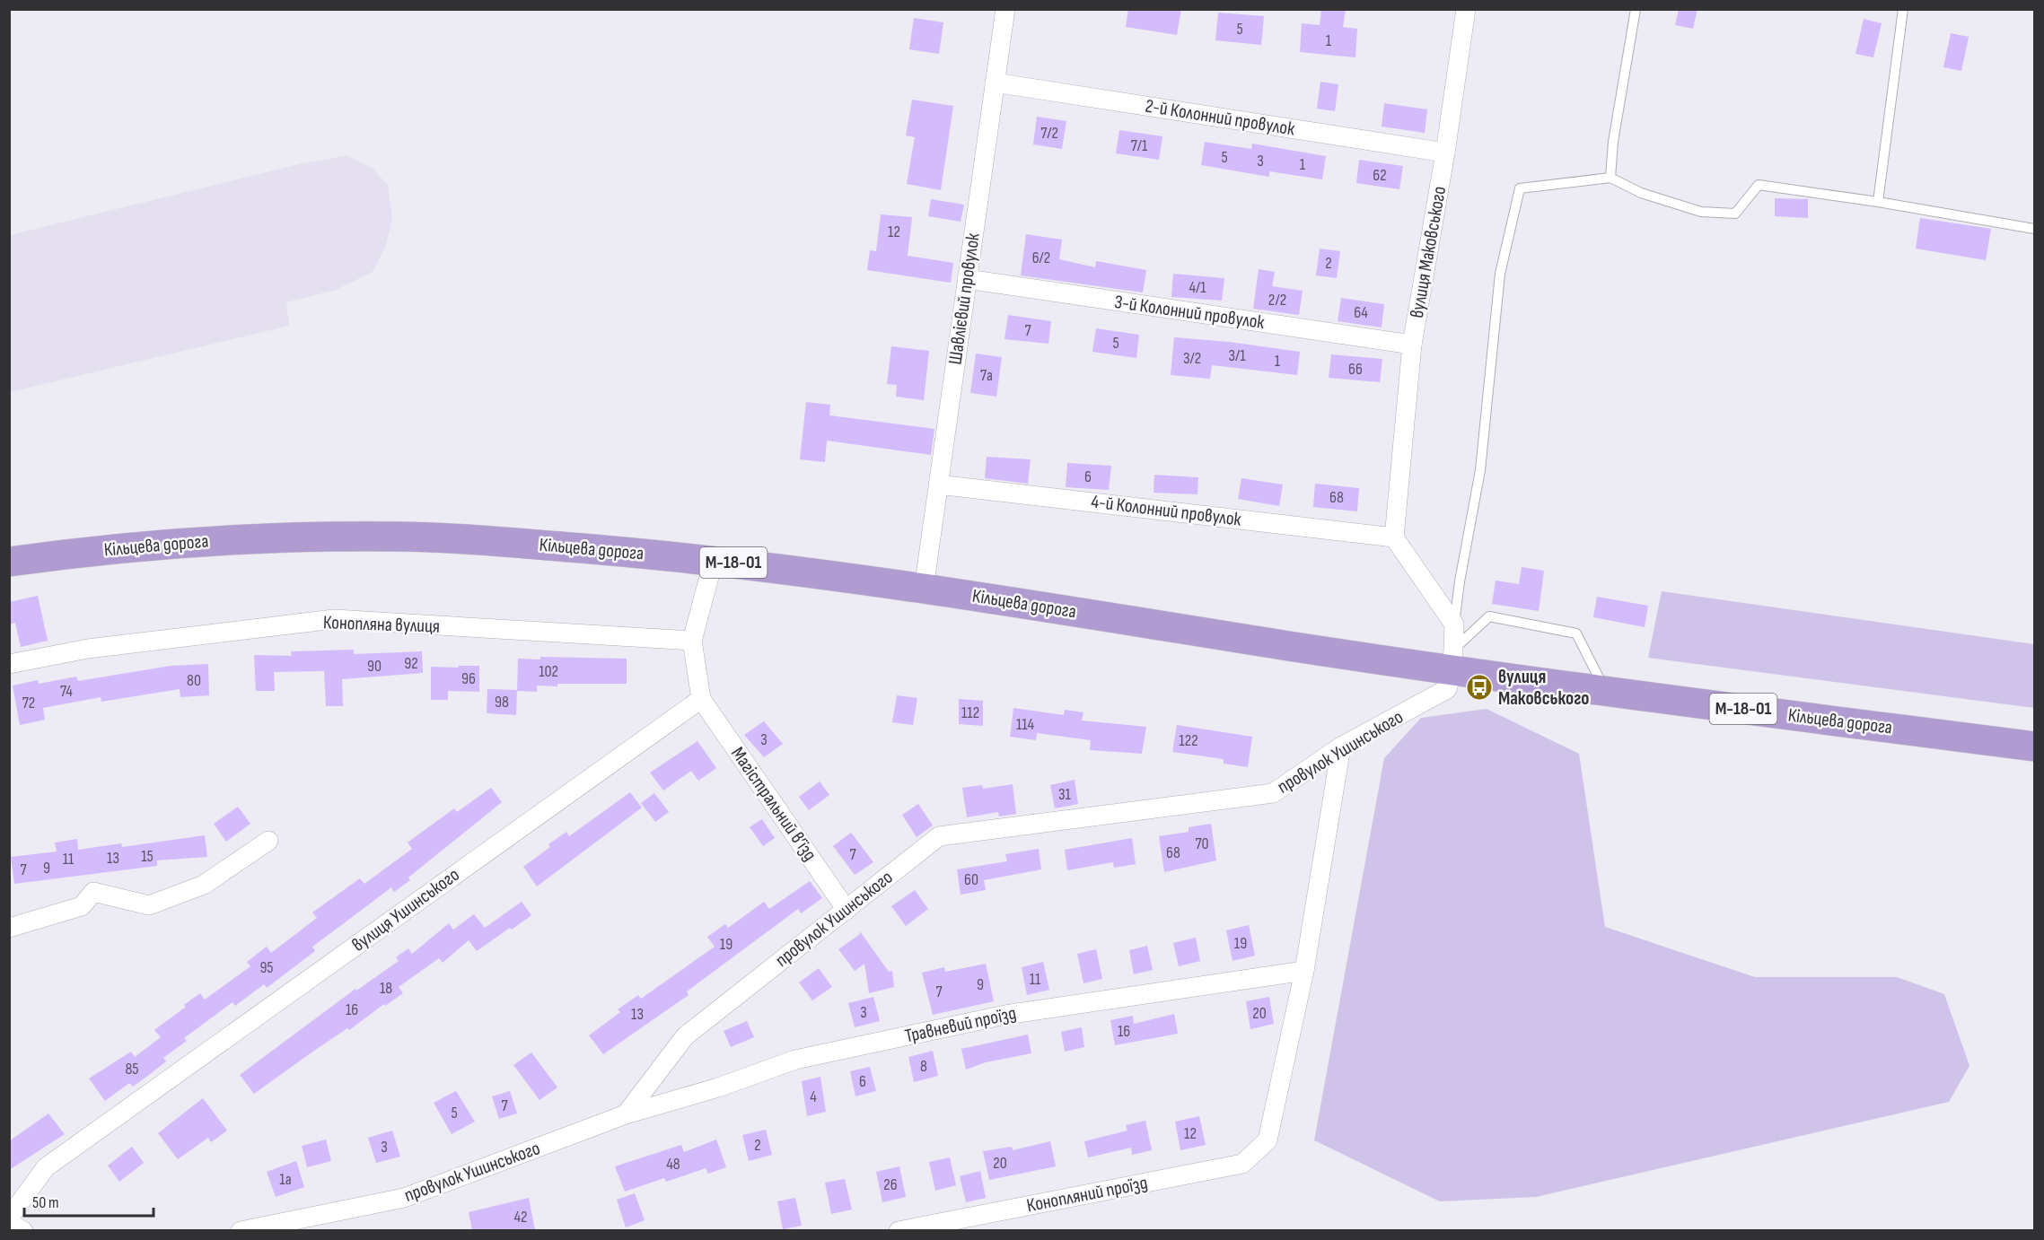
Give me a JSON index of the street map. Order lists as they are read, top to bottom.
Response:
{
  "streets": {
    "highway": ["Кільцева дорога", "М-18-01"],
    "street": [
      "2-й Колонний провулок",
      "вулиця Маковського",
      "Шавлієвий провулок",
      "3-й Колонний провулок",
      "4-й Колонний провулок",
      "Конопляна вулиця",
      "провулок Ушинського",
      "Магістральний в’їзд",
      "вулиця Ушинського",
      "Травневий проїзд",
      "Конопляний проїзд"
    ]
  },
  "crossings": [
    ["2-й Колонний провулок", "вулиця Маковського"],
    ["2-й Колонний провулок", "Шавлієвий провулок"],
    ["вулиця Маковського", "3-й Колонний провулок"],
    ["вулиця Маковського", "4-й Колонний провулок"],
    ["Шавлієвий провулок", "3-й Колонний провулок"],
    ["Шавлієвий провулок", "4-й Колонний провулок"],
    ["Шавлієвий провулок", "Кільцева дорога"],
    ["Кільцева дорога", "провулок Ушинського"],
    ["провулок Ушинського", "Магістральний в’їзд"],
    ["провулок Ушинського", "Травневий проїзд"],
    ["Магістральний в’їзд", "вулиця Ушинського"],
    ["Травневий проїзд", "Конопляний проїзд"]
  ],
  "places": {
    "bus stop": ["вулиця Маковського"]
  },
  "house_numbers": [
    "5",
    "1",
    "7/2",
    "7/1",
    "5",
    "3",
    "1",
    "62",
    "12",
    "6/2",
    "2",
    "4/1",
    "2/2",
    "64",
    "7",
    "5",
    "3/1",
    "3/2",
    "1",
    "66",
    "7а",
    "6",
    "68",
    "92",
    "90",
    "102",
    "96",
    "80",
    "74",
    "98",
    "72",
    "112",
    "114",
    "3",
    "122",
    "31",
    "70",
    "68",
    "7",
    "15",
    "13",
    "11",
    "9",
    "7",
    "60",
    "19",
    "19",
    "95",
    "11",
    "9",
    "18",
    "7",
    "16",
    "3",
    "20",
    "13",
    "16",
    "8",
    "85",
    "6",
    "4",
    "7",
    "5",
    "12",
    "2",
    "3",
    "20",
    "48",
    "1а",
    "26",
    "42"
  ],
  "scale_bar": "50 m"
}
